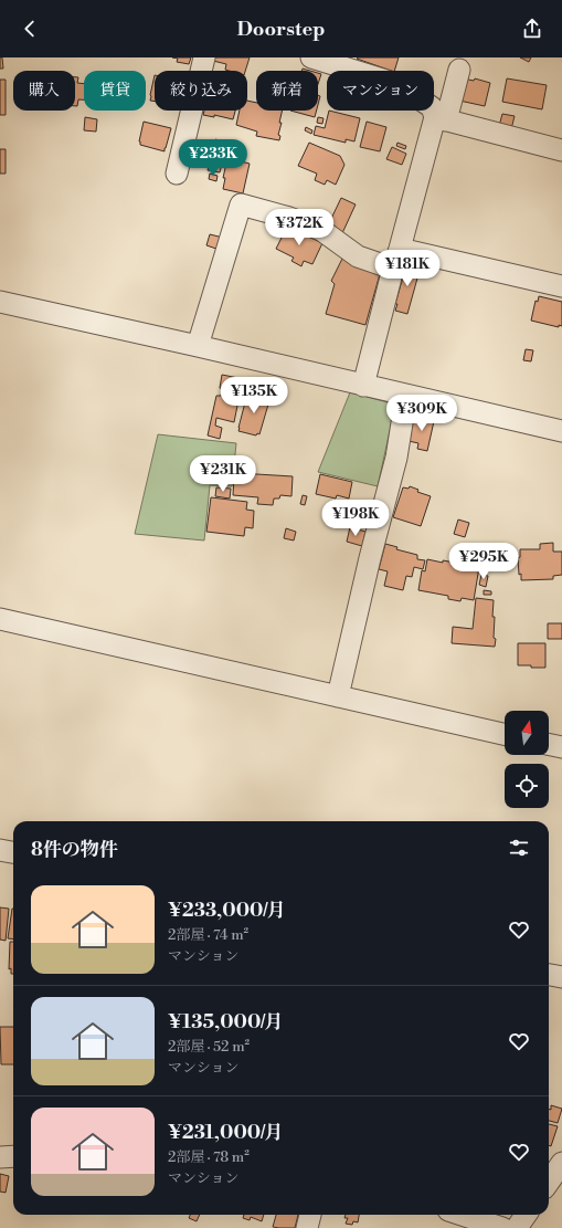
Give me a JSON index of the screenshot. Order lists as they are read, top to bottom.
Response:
{
  "north": "top",
  "page": {
    "header": "Doorstep",
    "chip": [
      "購入",
      "賃貸",
      "絞り込み",
      "新着",
      "マンション"
    ],
    "price": [
      "¥233K",
      "¥372K",
      "¥181K",
      "¥135K",
      "¥309K",
      "¥231K",
      "¥198K",
      "¥295K"
    ],
    "heading": "8件の物件",
    "list": [
      {
        "name": "¥233,000/月",
        "note": "2部屋 · 74 m² · マンション"
      },
      {
        "name": "¥135,000/月",
        "note": "2部屋 · 52 m² · マンション"
      },
      {
        "name": "¥231,000/月",
        "note": "2部屋 · 78 m² · マンション"
      }
    ]
  }
}
